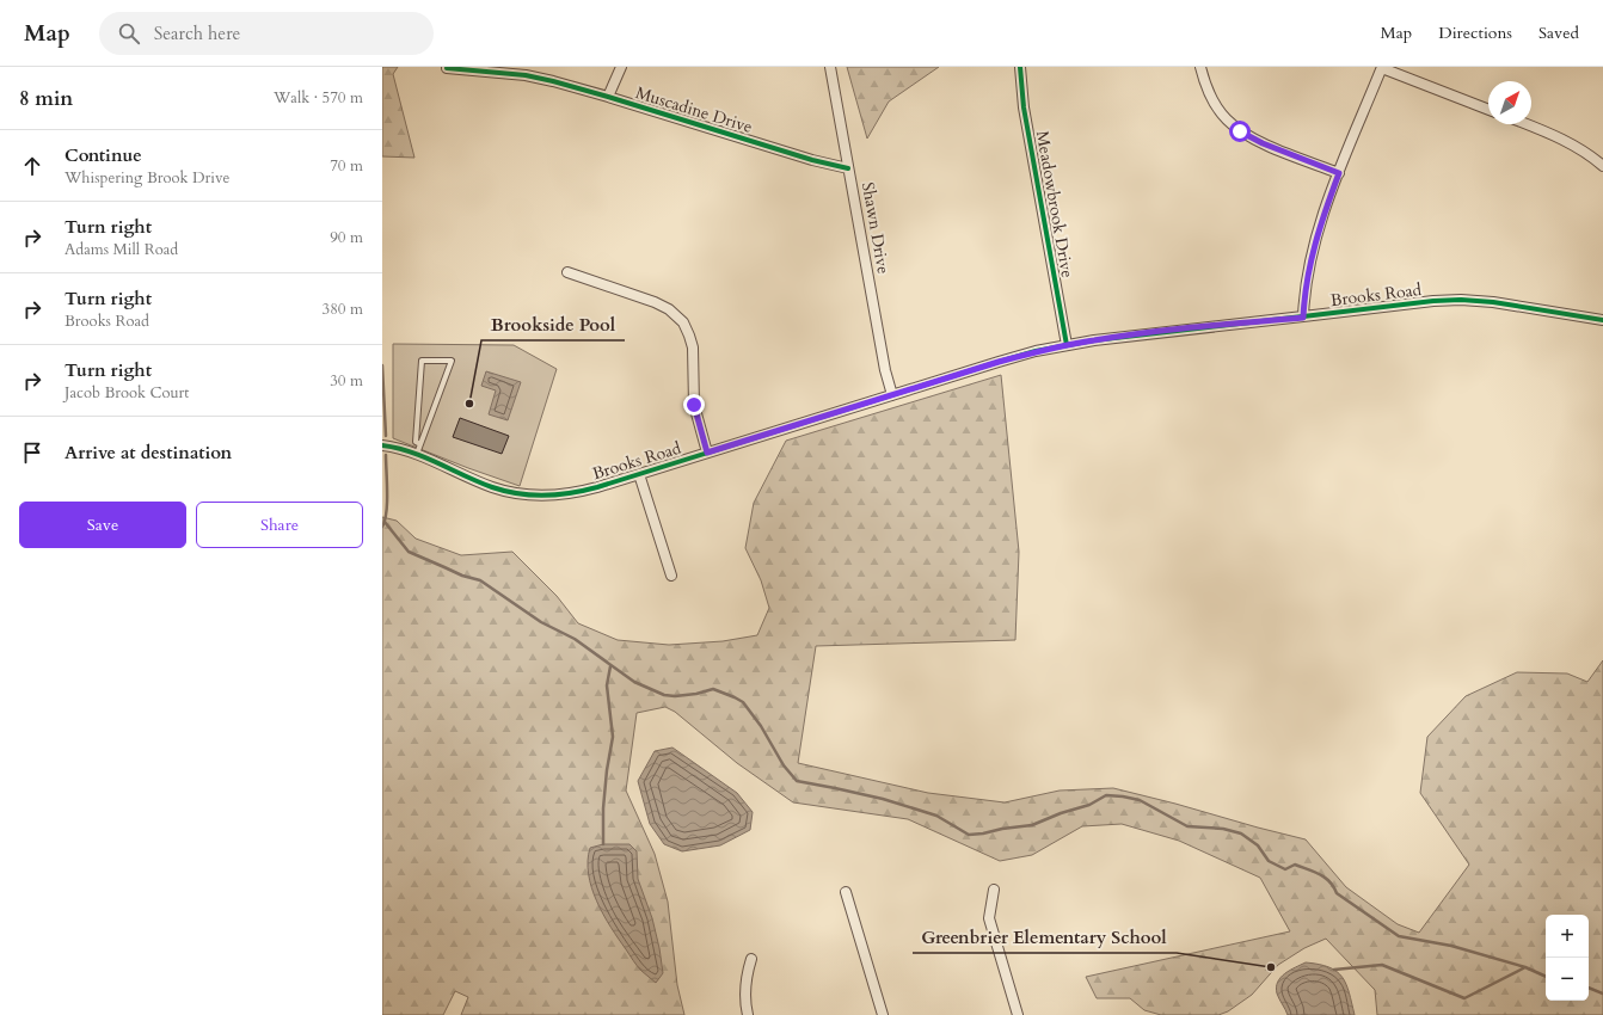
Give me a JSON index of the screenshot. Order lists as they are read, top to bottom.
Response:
{
  "streets": {
    "street": [
      "Muscadine Drive",
      "Meadowbrook Drive",
      "Shawn Drive",
      "Brooks Road"
    ]
  },
  "crossings": [
    ["Muscadine Drive", "Shawn Drive"],
    ["Meadowbrook Drive", "Brooks Road"],
    ["Shawn Drive", "Brooks Road"]
  ],
  "places": ["Brookside Pool", "Greenbrier Elementary School"],
  "north": "top right",
  "page": {
    "header": "Map",
    "search": "Search here",
    "nav": ["Map", "Directions", "Saved"],
    "heading": ["8 min", "Walk · 570 m"],
    "list": [
      ["Continue", "Whispering Brook Drive", "70 m"],
      ["Turn right", "Adams Mill Road", "90 m"],
      ["Turn right", "Brooks Road", "380 m"],
      ["Turn right", "Jacob Brook Court", "30 m"],
      "Arrive at destination"
    ],
    "buttons": ["Save", "Share"],
    "map_buttons": ["+", "−"]
  }
}
